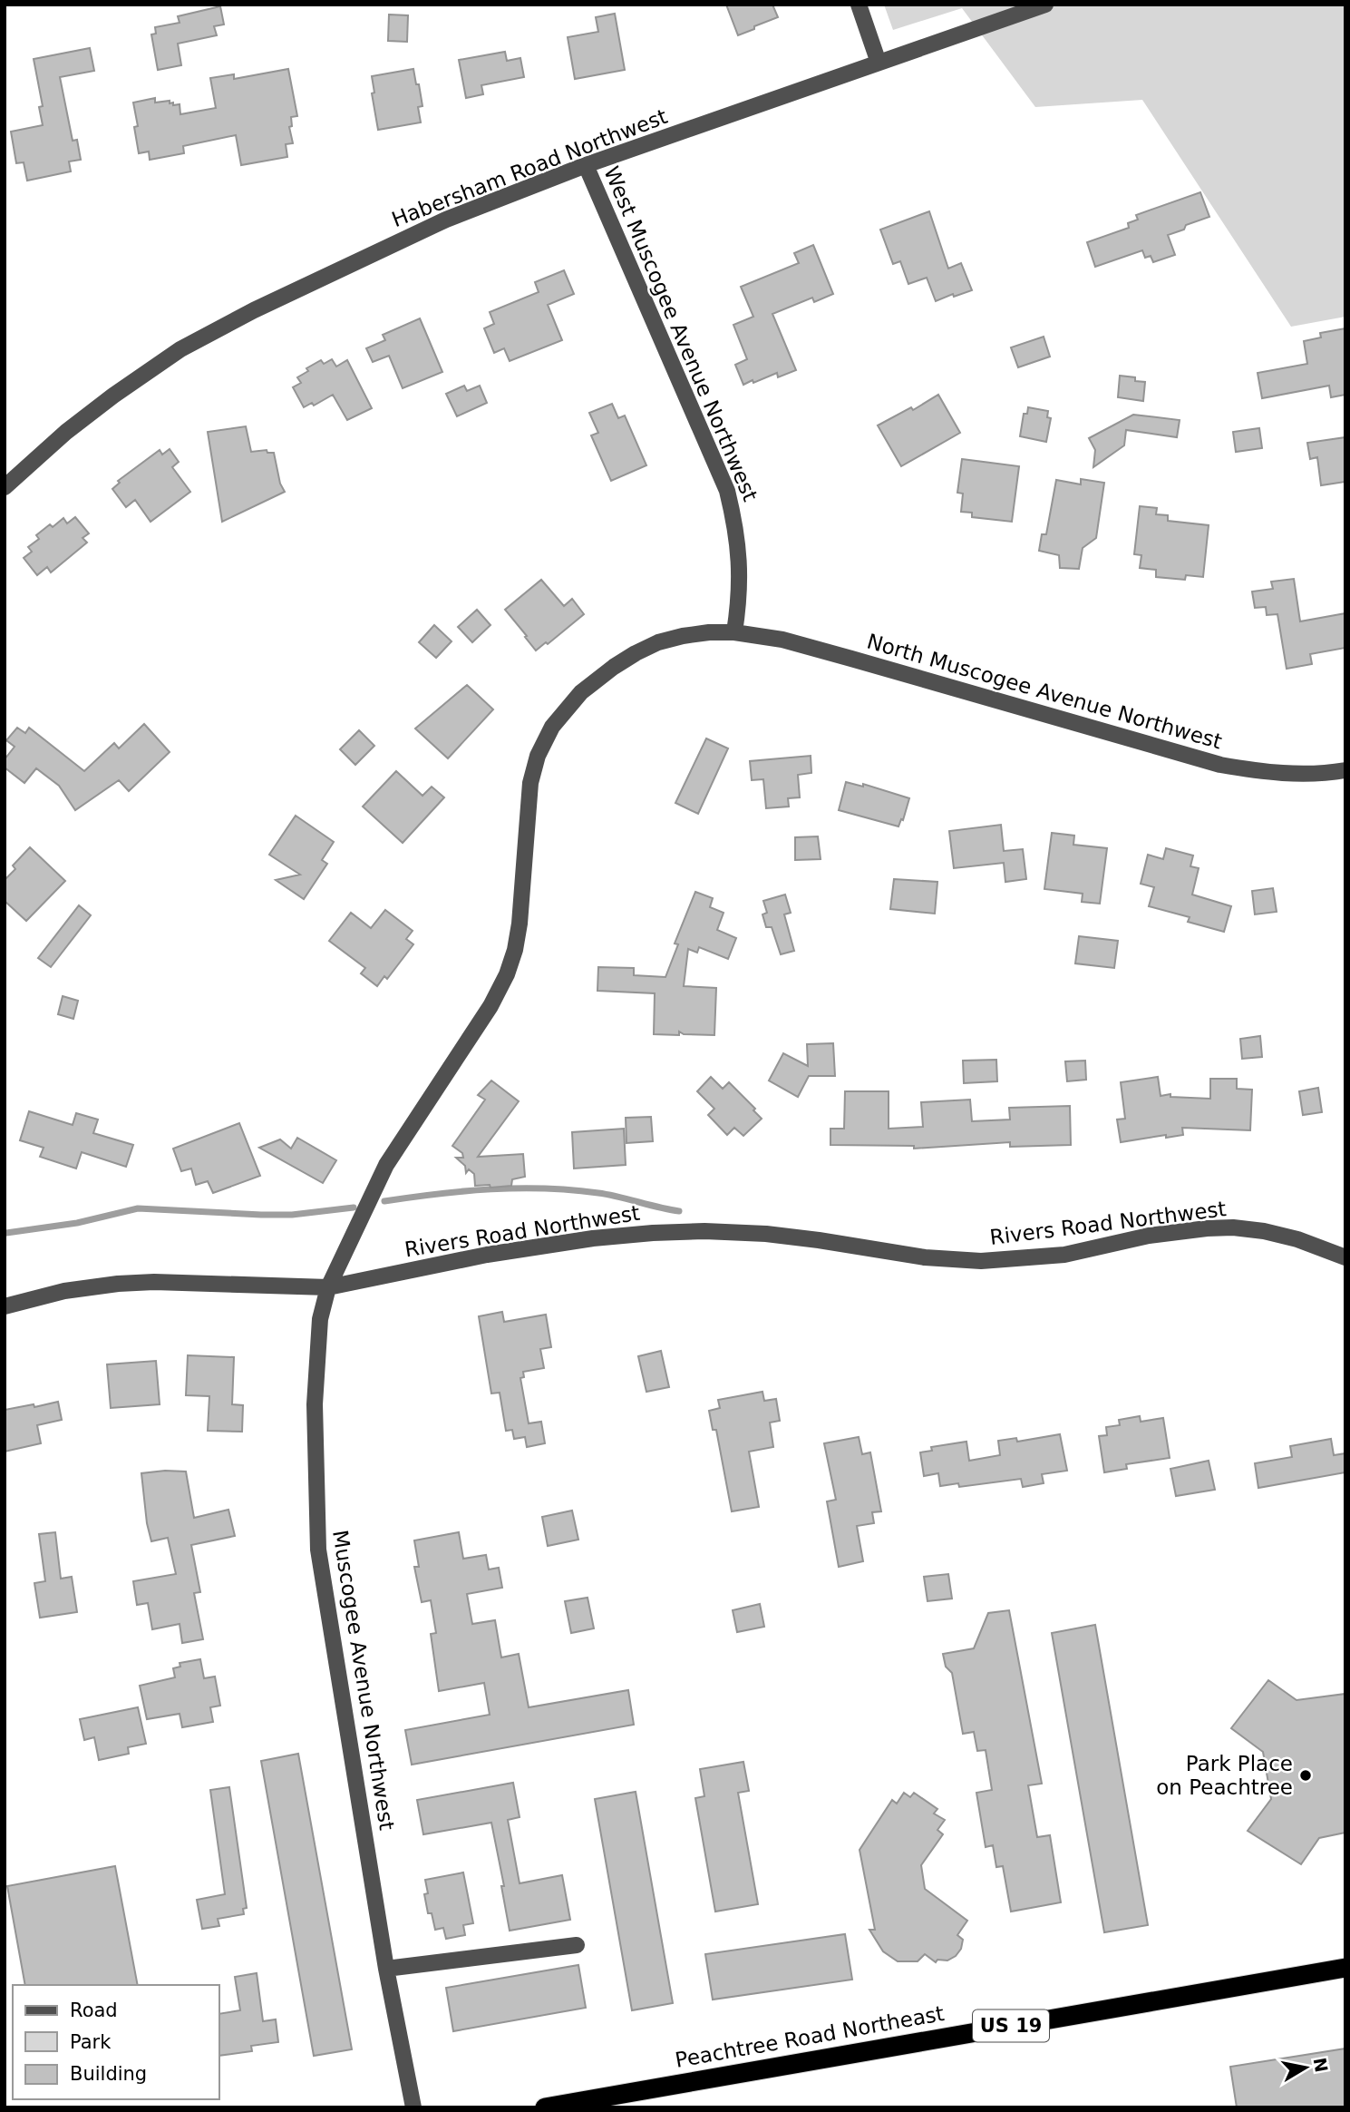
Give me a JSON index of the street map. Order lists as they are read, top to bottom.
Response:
{
  "streets": {
    "highway": ["US 19", "Peachtree Road Northeast"],
    "street": [
      "Habersham Road Northwest",
      "West Muscogee Avenue Northwest",
      "North Muscogee Avenue Northwest",
      "Rivers Road Northwest",
      "Muscogee Avenue Northwest"
    ]
  },
  "crossings": [
    ["Habersham Road Northwest", "West Muscogee Avenue Northwest"],
    ["West Muscogee Avenue Northwest", "North Muscogee Avenue Northwest"],
    ["West Muscogee Avenue Northwest", "Muscogee Avenue Northwest"],
    ["North Muscogee Avenue Northwest", "Muscogee Avenue Northwest"],
    ["Rivers Road Northwest", "Muscogee Avenue Northwest"]
  ],
  "places": ["Park Place on Peachtree"],
  "legend": ["Road", "Park", "Building"],
  "north": "right"
}
